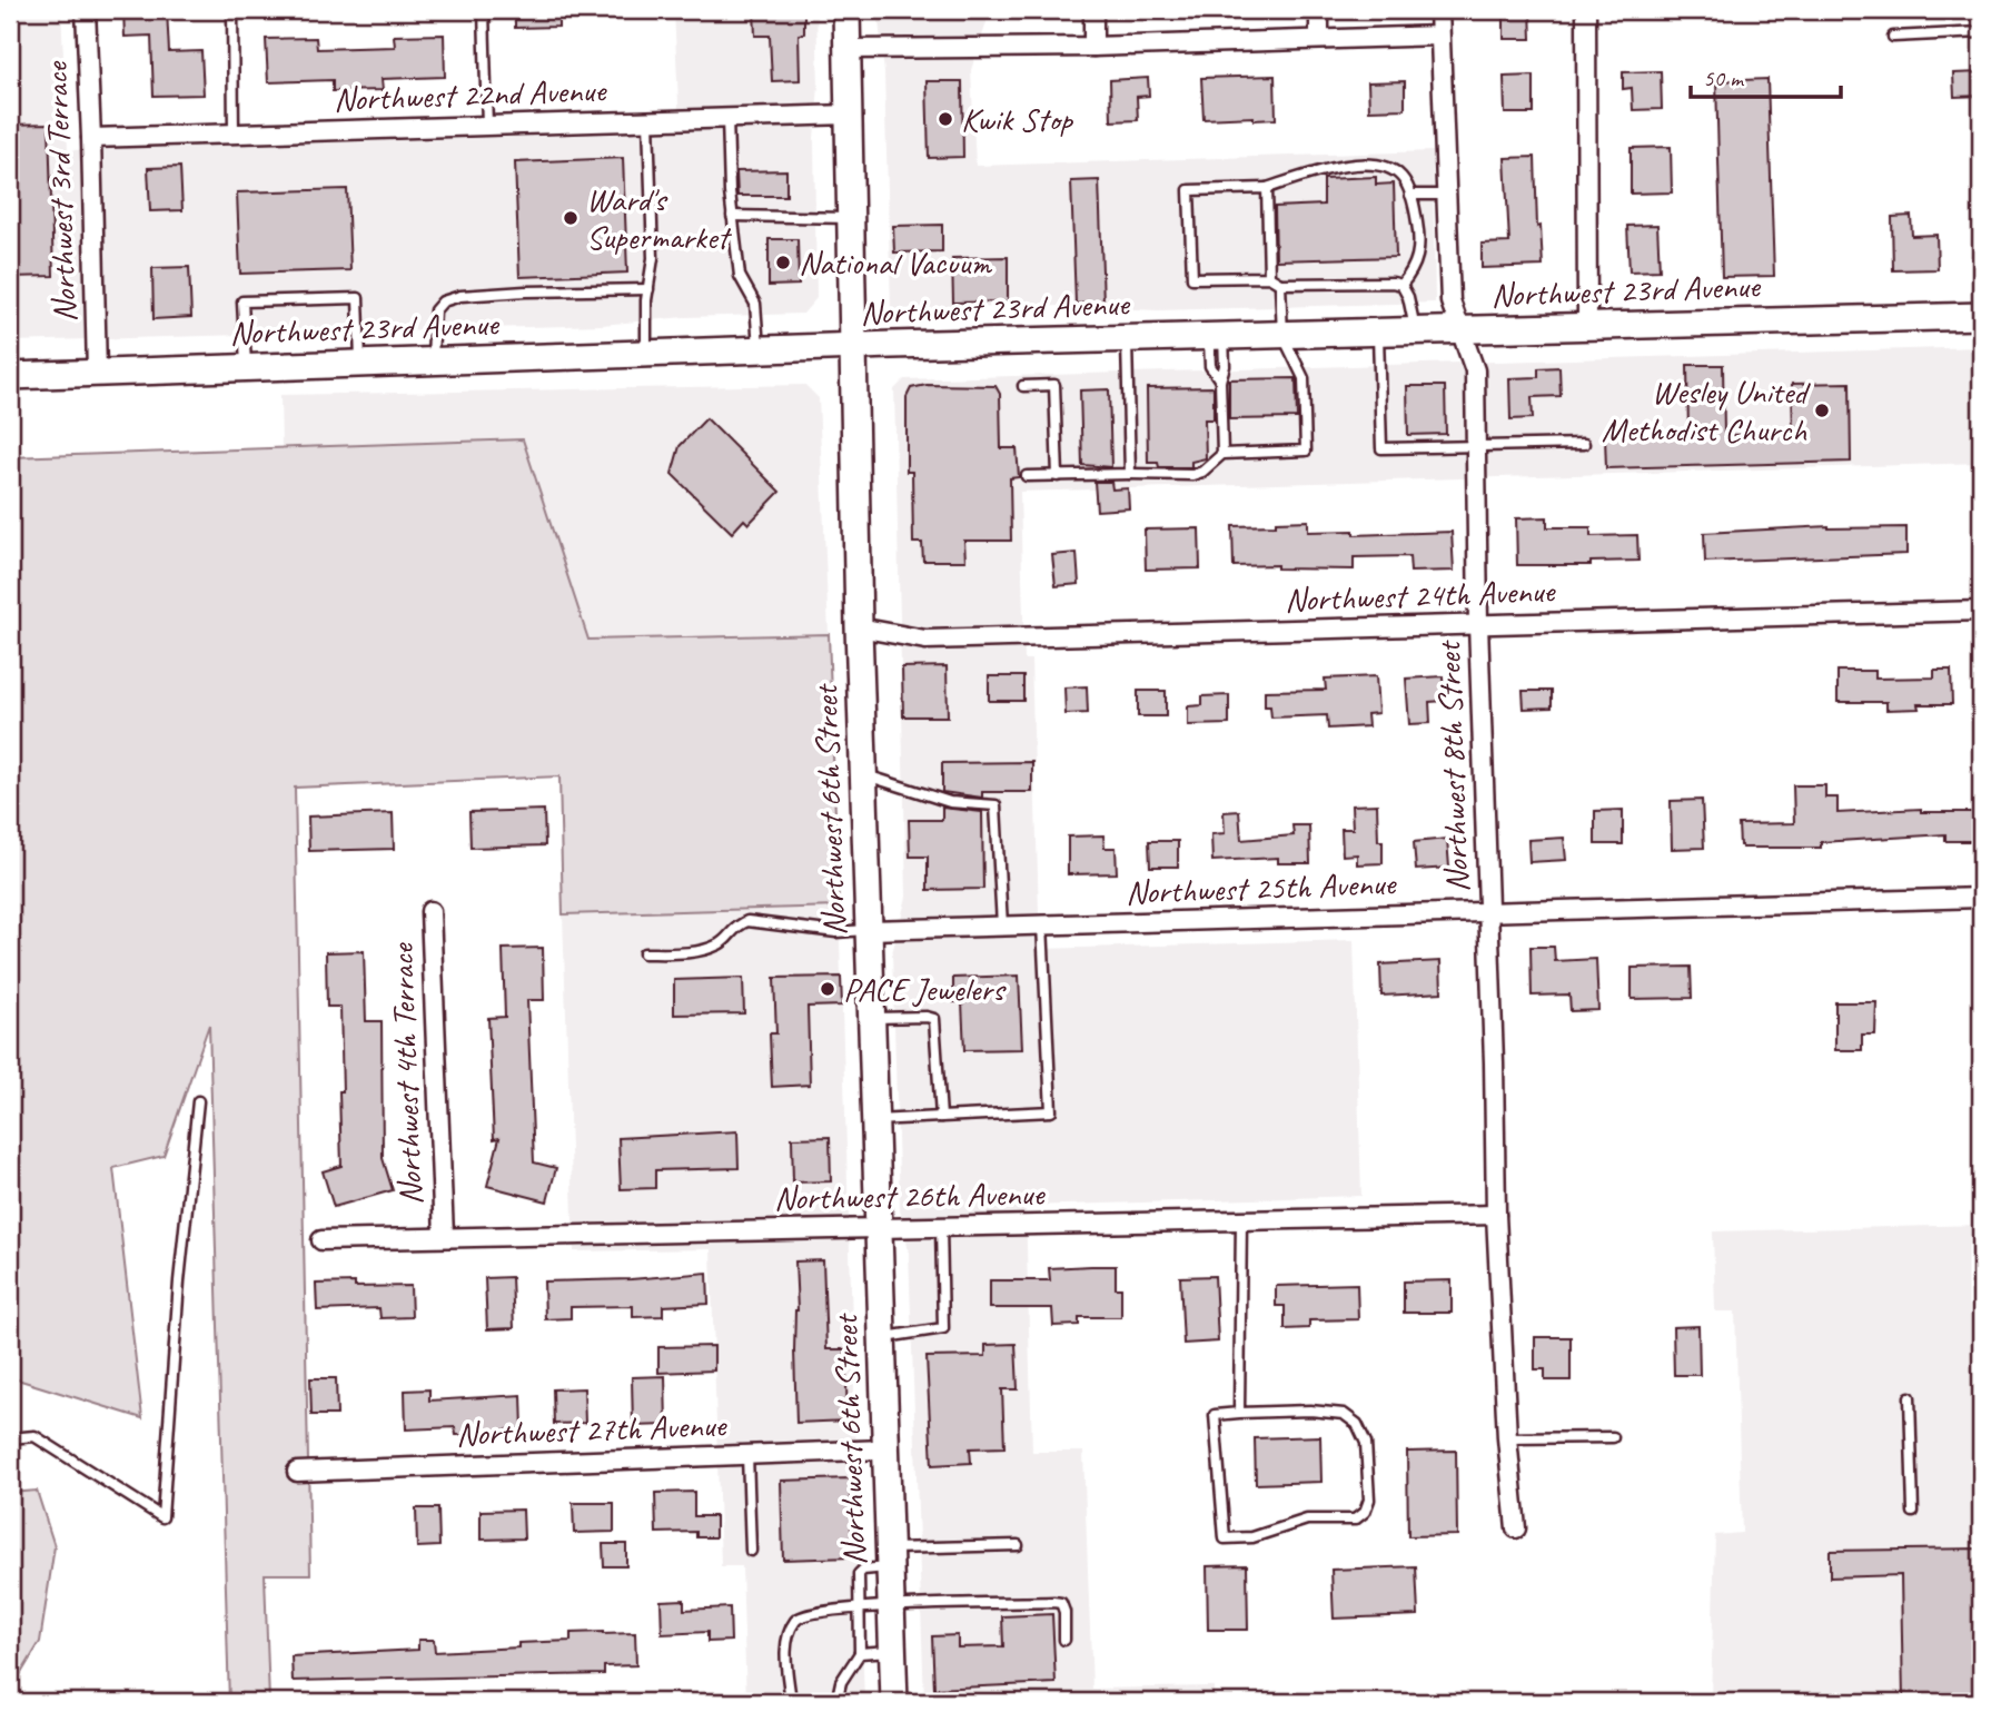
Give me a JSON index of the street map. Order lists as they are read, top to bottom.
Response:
{
  "streets": {
    "main road": ["Northwest 23rd Avenue", "Northwest 6th Street"],
    "street": [
      "Northwest 22nd Avenue",
      "Northwest 3rd Terrace",
      "Northwest 24th Avenue",
      "Northwest 8th Street",
      "Northwest 25th Avenue",
      "Northwest 4th Terrace",
      "Northwest 26th Avenue",
      "Northwest 27th Avenue"
    ]
  },
  "crossings": [
    ["Northwest 22nd Avenue", "Northwest 3rd Terrace"],
    ["Northwest 22nd Avenue", "Northwest 6th Street"],
    ["Northwest 3rd Terrace", "Northwest 23rd Avenue"],
    ["Northwest 23rd Avenue", "Northwest 8th Street"],
    ["Northwest 23rd Avenue", "Northwest 6th Street"],
    ["Northwest 24th Avenue", "Northwest 8th Street"],
    ["Northwest 24th Avenue", "Northwest 6th Street"],
    ["Northwest 8th Street", "Northwest 25th Avenue"],
    ["Northwest 8th Street", "Northwest 26th Avenue"],
    ["Northwest 6th Street", "Northwest 25th Avenue"],
    ["Northwest 6th Street", "Northwest 26th Avenue"],
    ["Northwest 6th Street", "Northwest 27th Avenue"],
    ["Northwest 4th Terrace", "Northwest 26th Avenue"]
  ],
  "places": [
    "Kwik Stop",
    "Ward's Supermarket",
    "National Vacuum",
    "Wesley United Methodist Church",
    "PACE Jewelers"
  ],
  "scale_bar": "50 m"
}
